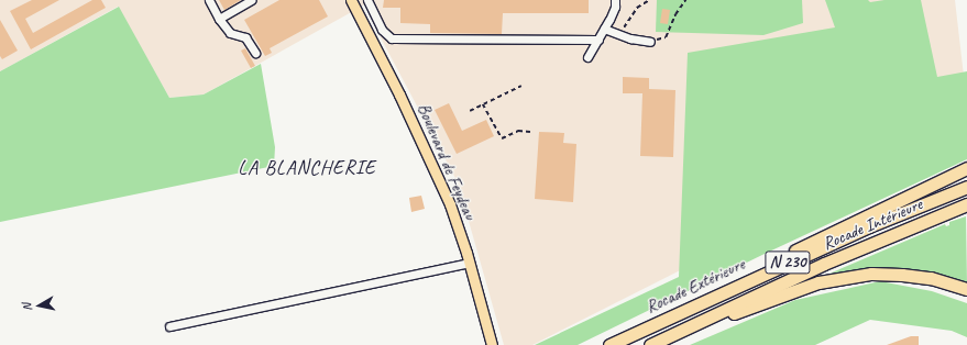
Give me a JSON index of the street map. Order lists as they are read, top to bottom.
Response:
{
  "streets": {
    "highway": ["Rocade Intérieure", "N 230", "Rocade Extérieure"],
    "main road": ["Boulevard de Feydeau"]
  },
  "districts": ["LA BLANCHERIE"],
  "north": "left"
}
